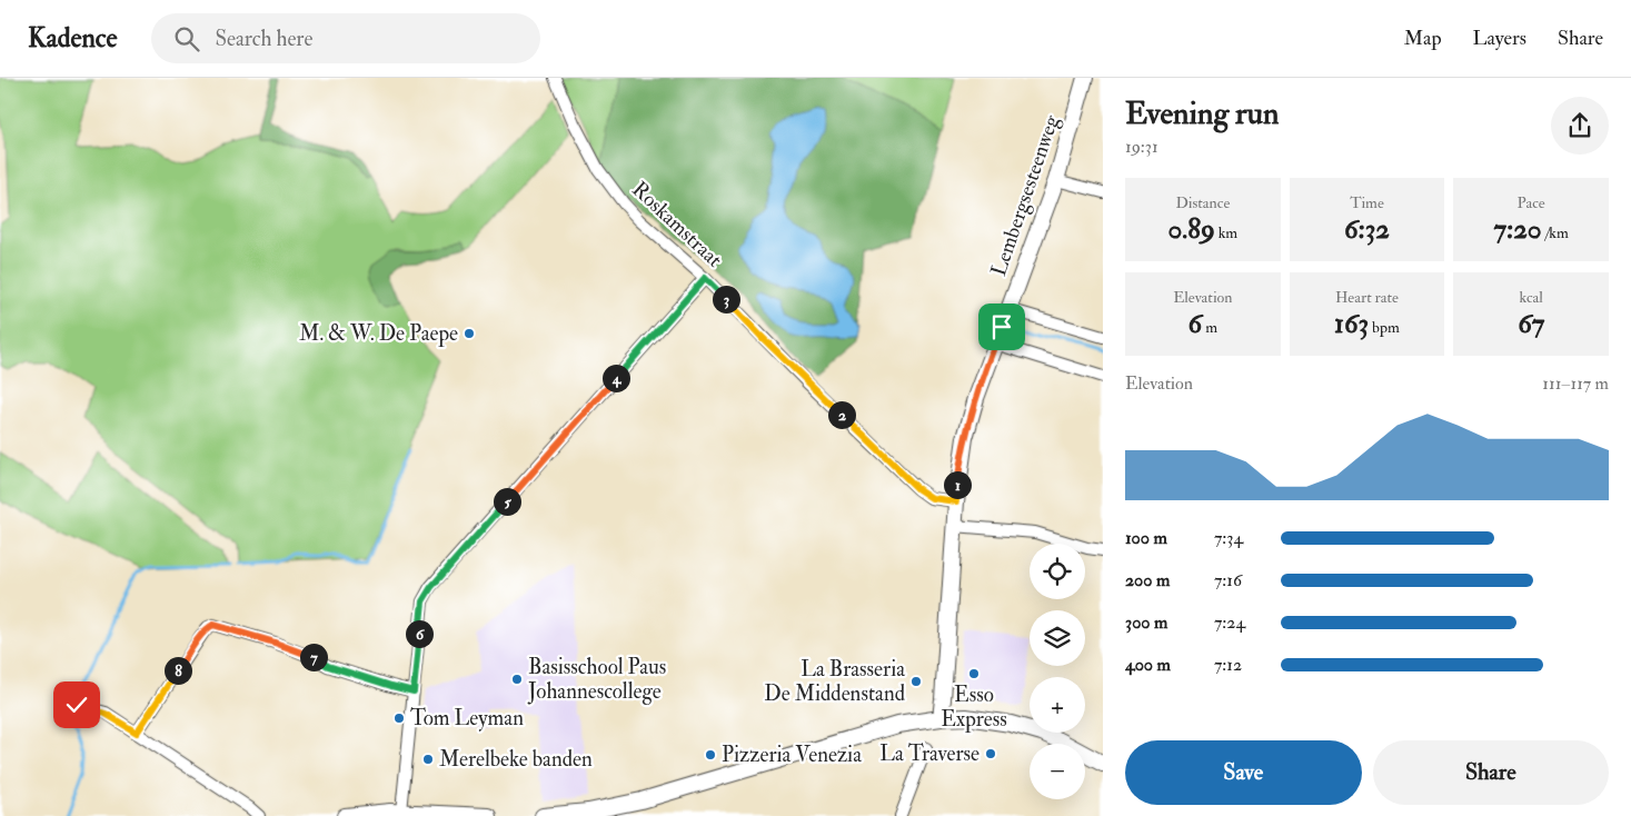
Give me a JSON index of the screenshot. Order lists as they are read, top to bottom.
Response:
{
  "streets": {
    "main road": ["Lembergsesteenweg"],
    "street": ["Roskamstraat"]
  },
  "crossings": [
    ["Lembergsesteenweg", "Roskamstraat"]
  ],
  "places": [
    "M. & W. De Paepe",
    "Esso Express",
    "Basisschool Paus Johannescollege",
    "La Brasseria De Middenstand",
    "Tom Leyman",
    "La Traverse",
    "Pizzeria Venezia",
    "Merelbeke banden"
  ],
  "page": {
    "header": "Kadence",
    "search": "Search here",
    "nav": ["Map", "Layers", "Share"],
    "heading": ["Evening run", "19:31"],
    "stats": [
      ["Distance", "0.89 km"],
      ["Time", "6:32"],
      ["Pace", "7:20 /km"],
      ["Elevation", "6 m"],
      ["Heart rate", "163 bpm"],
      ["kcal", "67"]
    ],
    "pins": [
      "3",
      "4",
      "2",
      "1",
      "5",
      "6",
      "7",
      "8"
    ],
    "chart": ["Elevation", "111–117 m"],
    "list": [
      {
        "name": "100 m",
        "note": "7:34"
      },
      {
        "name": "200 m",
        "note": "7:16"
      },
      {
        "name": "300 m",
        "note": "7:24"
      },
      {
        "name": "400 m",
        "note": "7:12"
      }
    ],
    "map_buttons": ["+", "−"],
    "buttons": ["Save", "Share"]
  }
}
